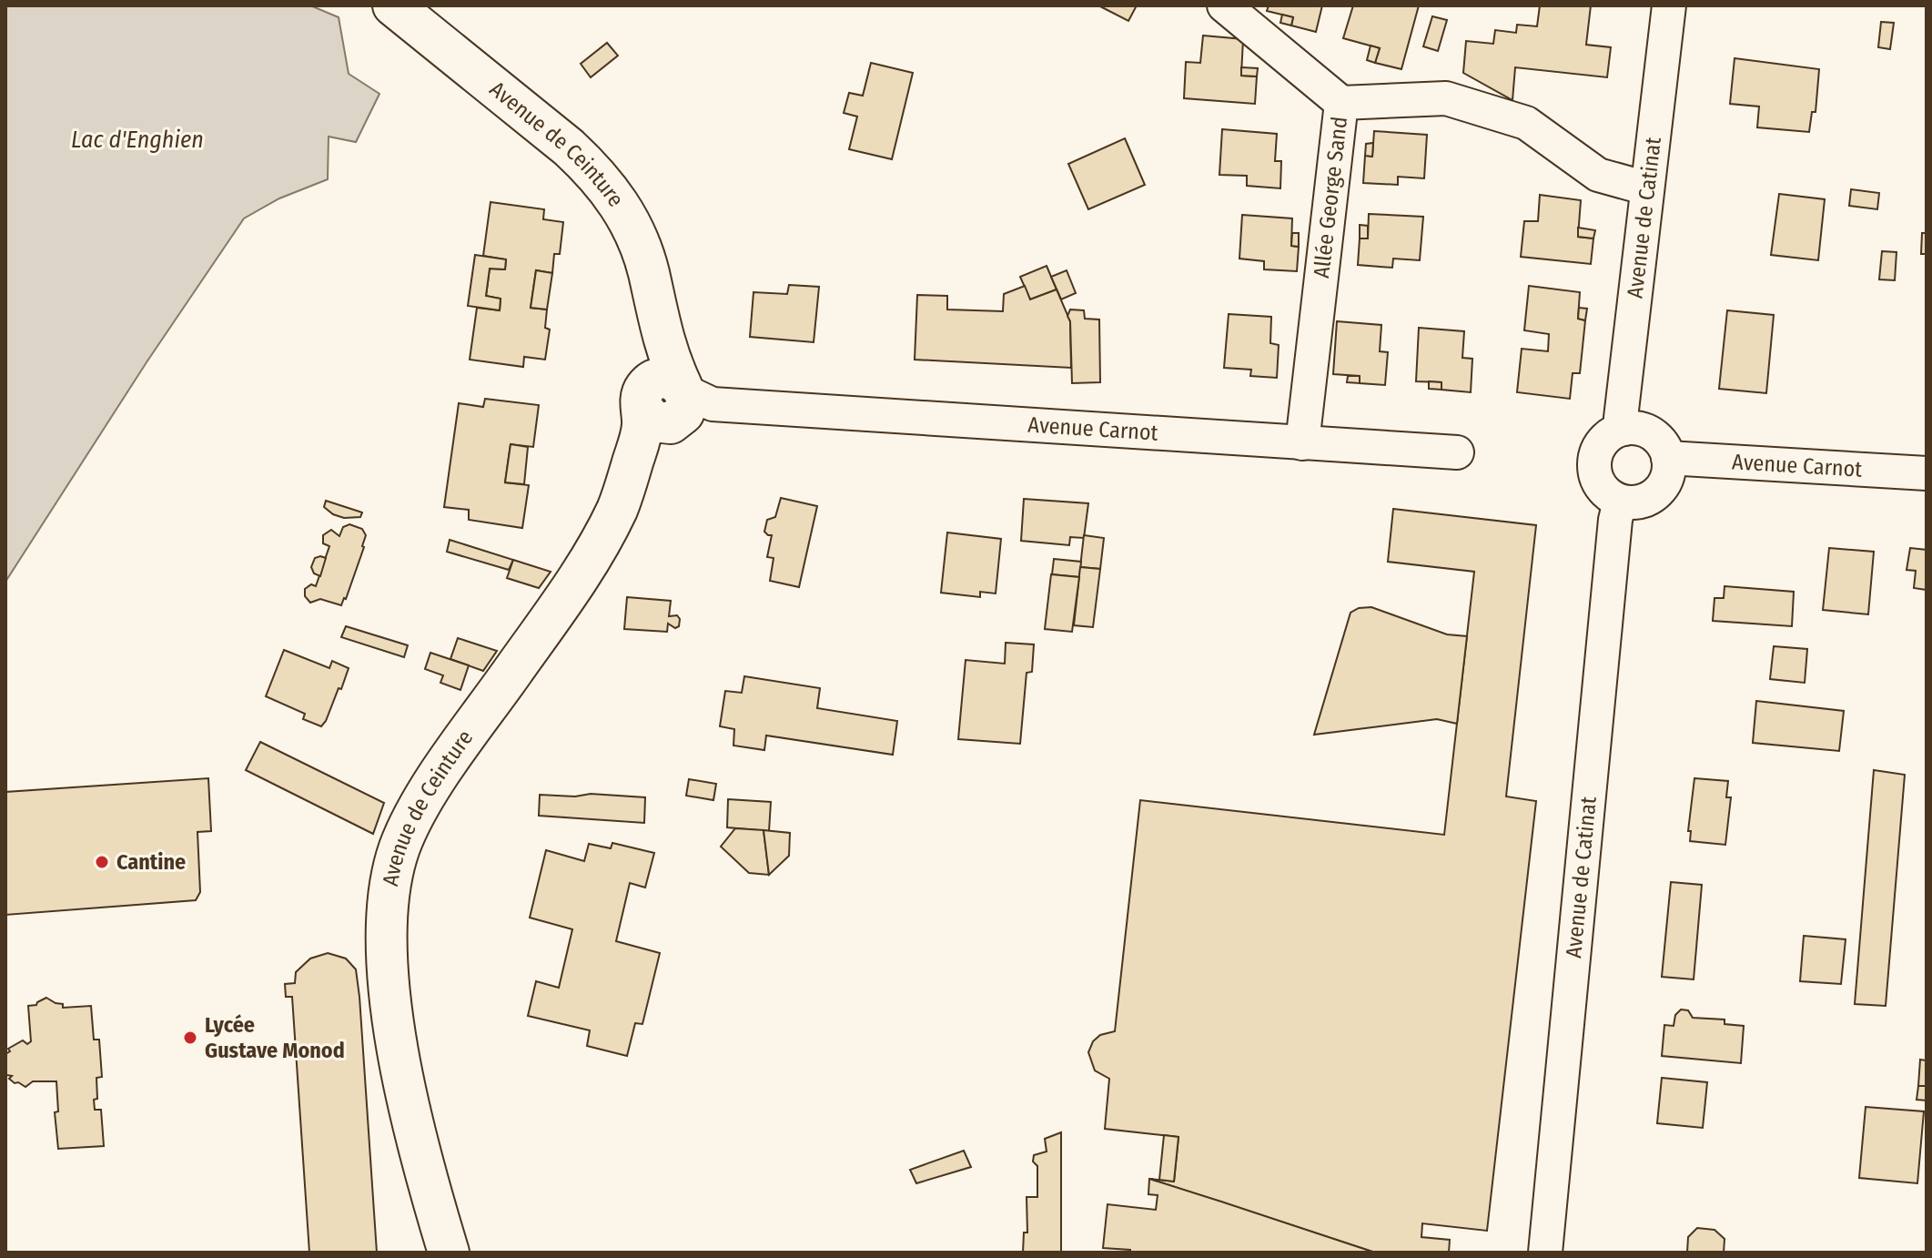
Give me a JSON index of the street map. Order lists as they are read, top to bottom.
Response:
{
  "streets": {
    "street": [
      "Avenue de Ceinture",
      "Allée George Sand",
      "Avenue de Catinat",
      "Avenue Carnot"
    ]
  },
  "crossings": [
    ["Avenue de Ceinture", "Avenue Carnot"],
    ["Allée George Sand", "Avenue de Catinat"],
    ["Allée George Sand", "Avenue Carnot"],
    ["Avenue de Catinat", "Avenue Carnot"]
  ],
  "water": ["Lac d'Enghien"],
  "places": ["Cantine", "Lycée Gustave Monod"]
}
